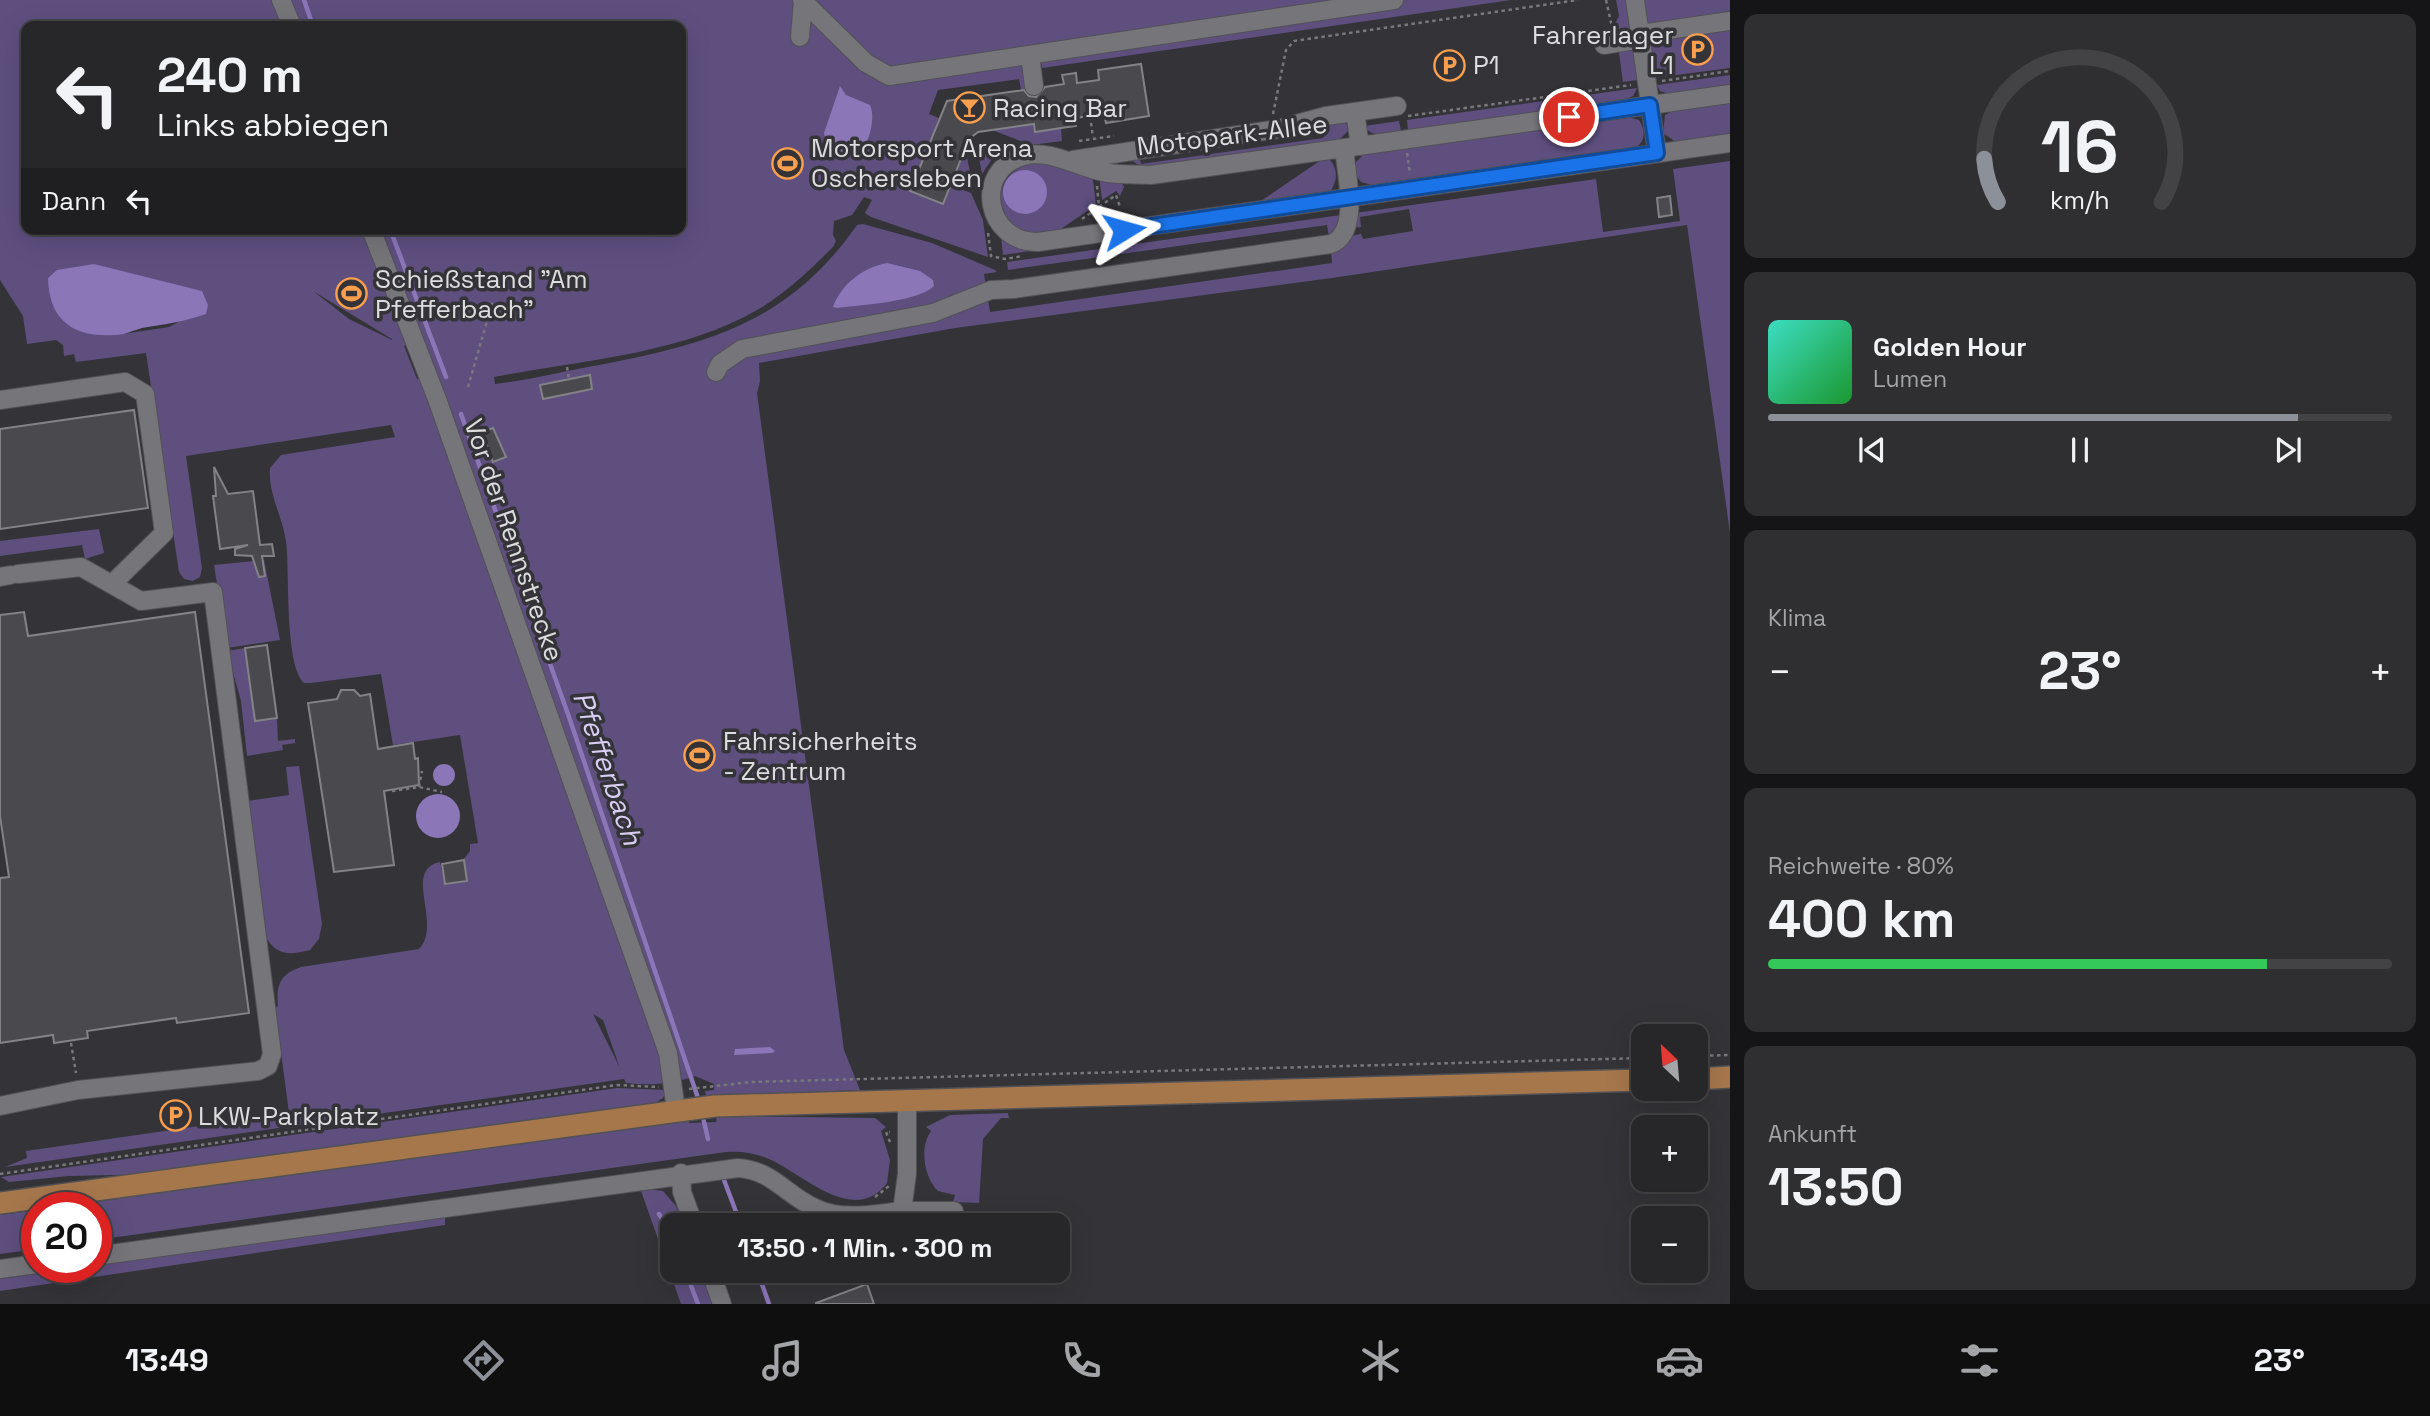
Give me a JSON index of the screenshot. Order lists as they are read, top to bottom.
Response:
{
  "streets": {
    "street": ["Motopark-Allee", "Vor der Rennstrecke"]
  },
  "water": ["Pfefferbach"],
  "places": {
    "parking": ["Fahrerlager L1", "P1", "LKW-Parkplatz"],
    "bar": ["Racing Bar"],
    "sports": ["Motorsport Arena Oschersleben", "Schießstand \"Am Pfefferbach\"", "Fahrsicherheits - Zentrum"]
  },
  "north": "top left",
  "page": {
    "turn": ["240 m", "Links abbiegen"],
    "then": "Dann",
    "song": ["Golden Hour", "Lumen"],
    "tile": [
      "Klima",
      ["Reichweite · 80%", "400 km"],
      ["Ankunft", "13:50"]
    ],
    "heat": ["−", "23°", "+"],
    "map_buttons": ["+", "−"],
    "limit": "20",
    "trip": "13:50 · 1 Min. · 300 m",
    "tabs": ["13:49", "23°"],
    "gauge": ["16", "km/h"]
  }
}
